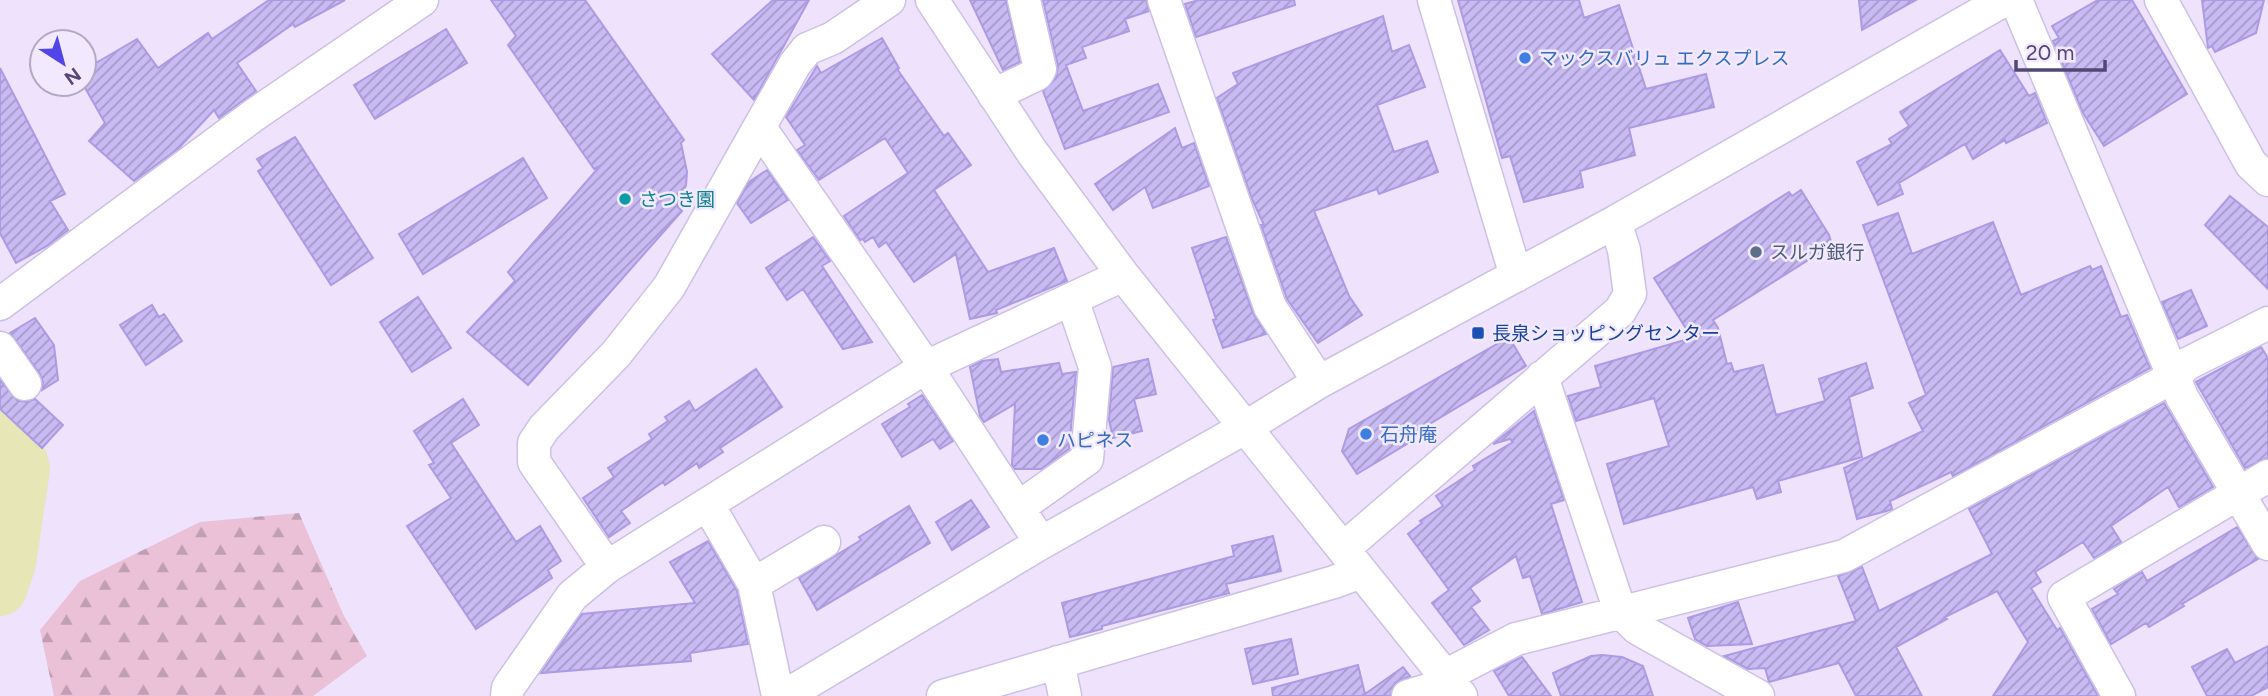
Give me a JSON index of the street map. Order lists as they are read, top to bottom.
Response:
{
  "places": {
    "other": [
      "マックスバリュ エクスプレス",
      "さつき園",
      "スルガ銀行",
      "石舟庵",
      "ハピネス"
    ],
    "transit": ["長泉ショッピングセンター"]
  },
  "scale_bar": "20 m",
  "north": "bottom right"
}
